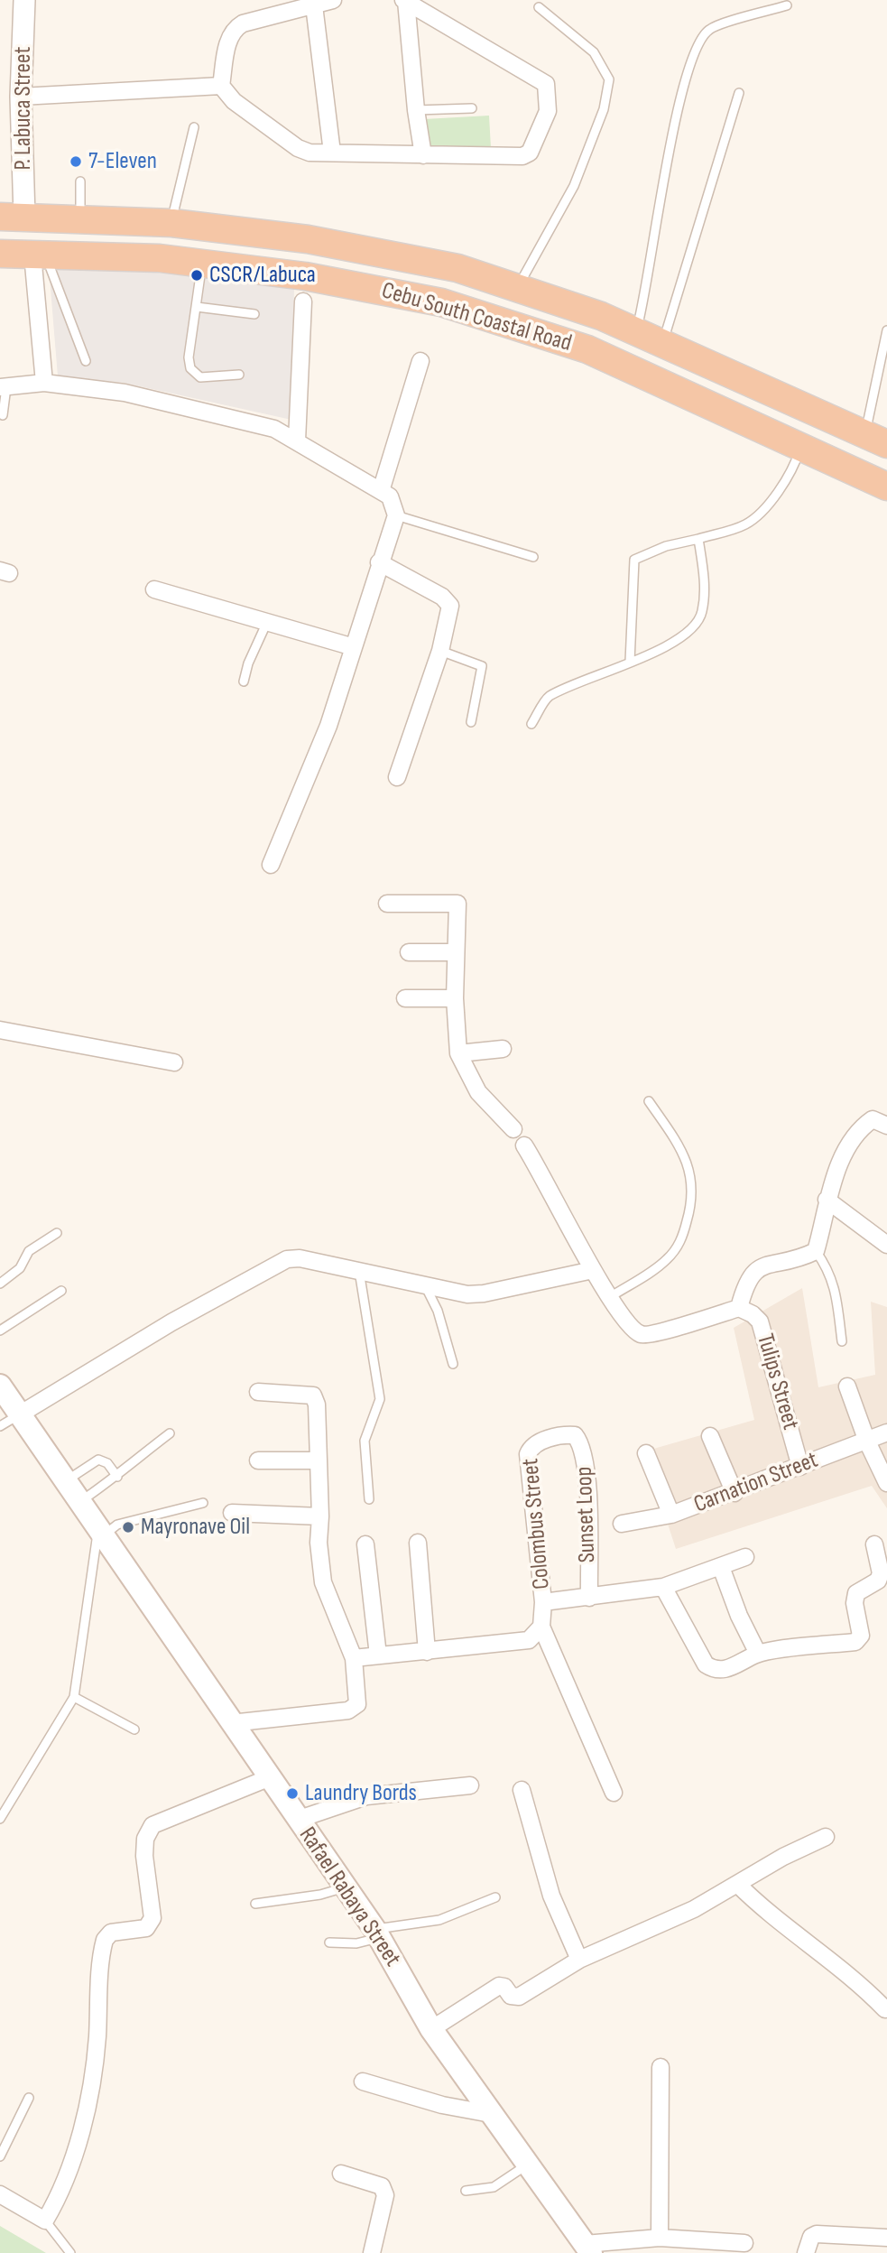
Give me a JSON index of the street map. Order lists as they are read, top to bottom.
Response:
{
  "streets": {
    "highway": ["Cebu South Coastal Road"],
    "main road": ["Rafael Rabaya Street"],
    "street": [
      "P. Labuca Street",
      "Tulips Street",
      "Carnation Street",
      "Sunset Loop",
      "Colombus Street"
    ]
  },
  "crossings": [
    ["P. Labuca Street", "Cebu South Coastal Road"],
    ["Tulips Street", "Carnation Street"],
    ["Sunset Loop", "Colombus Street"]
  ],
  "places": [
    "7-Eleven",
    "CSCR/Labuca",
    "Mayronave Oil",
    "Laundry Bords"
  ]
}
